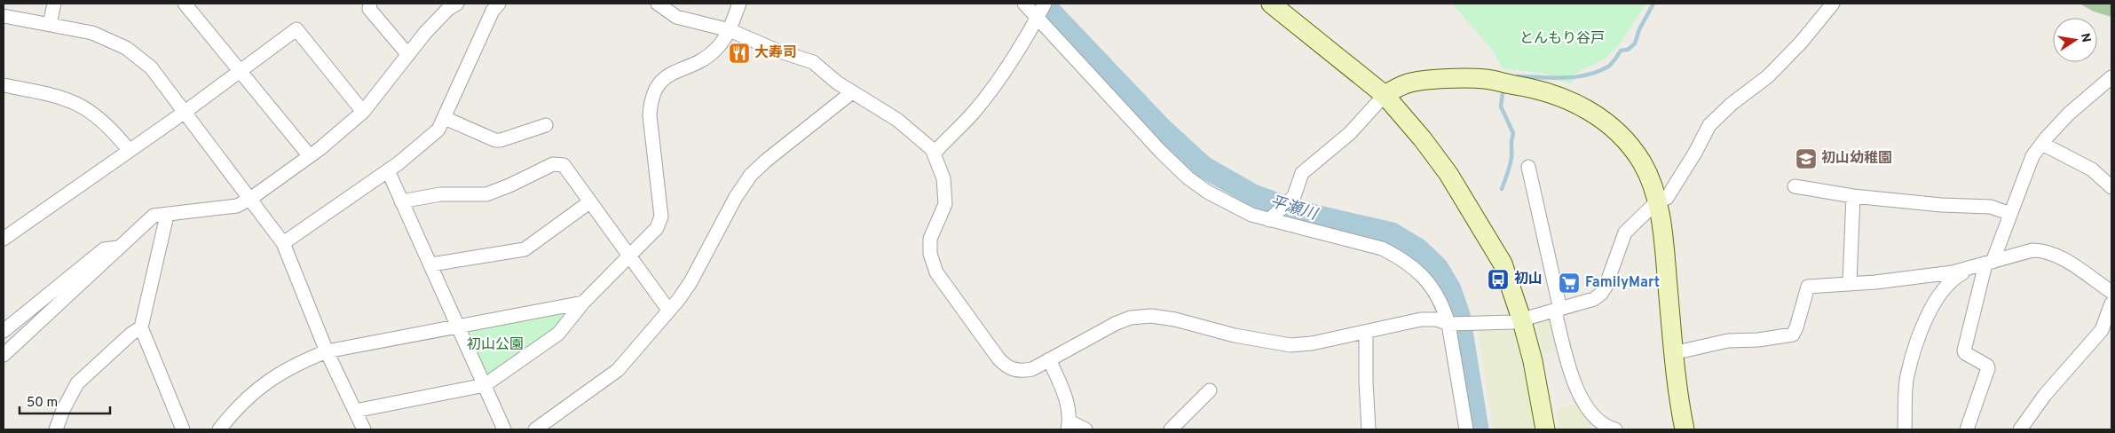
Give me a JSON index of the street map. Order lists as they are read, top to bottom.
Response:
{
  "water": ["平瀬川"],
  "parks": ["とんもり谷戸", "初山公園"],
  "places": {
    "restaurant": ["大寿司"],
    "school or university": ["初山幼稚園"],
    "bus stop": ["初山"],
    "supermarket": ["FamilyMart"]
  },
  "scale_bar": "50 m",
  "north": "right"
}
